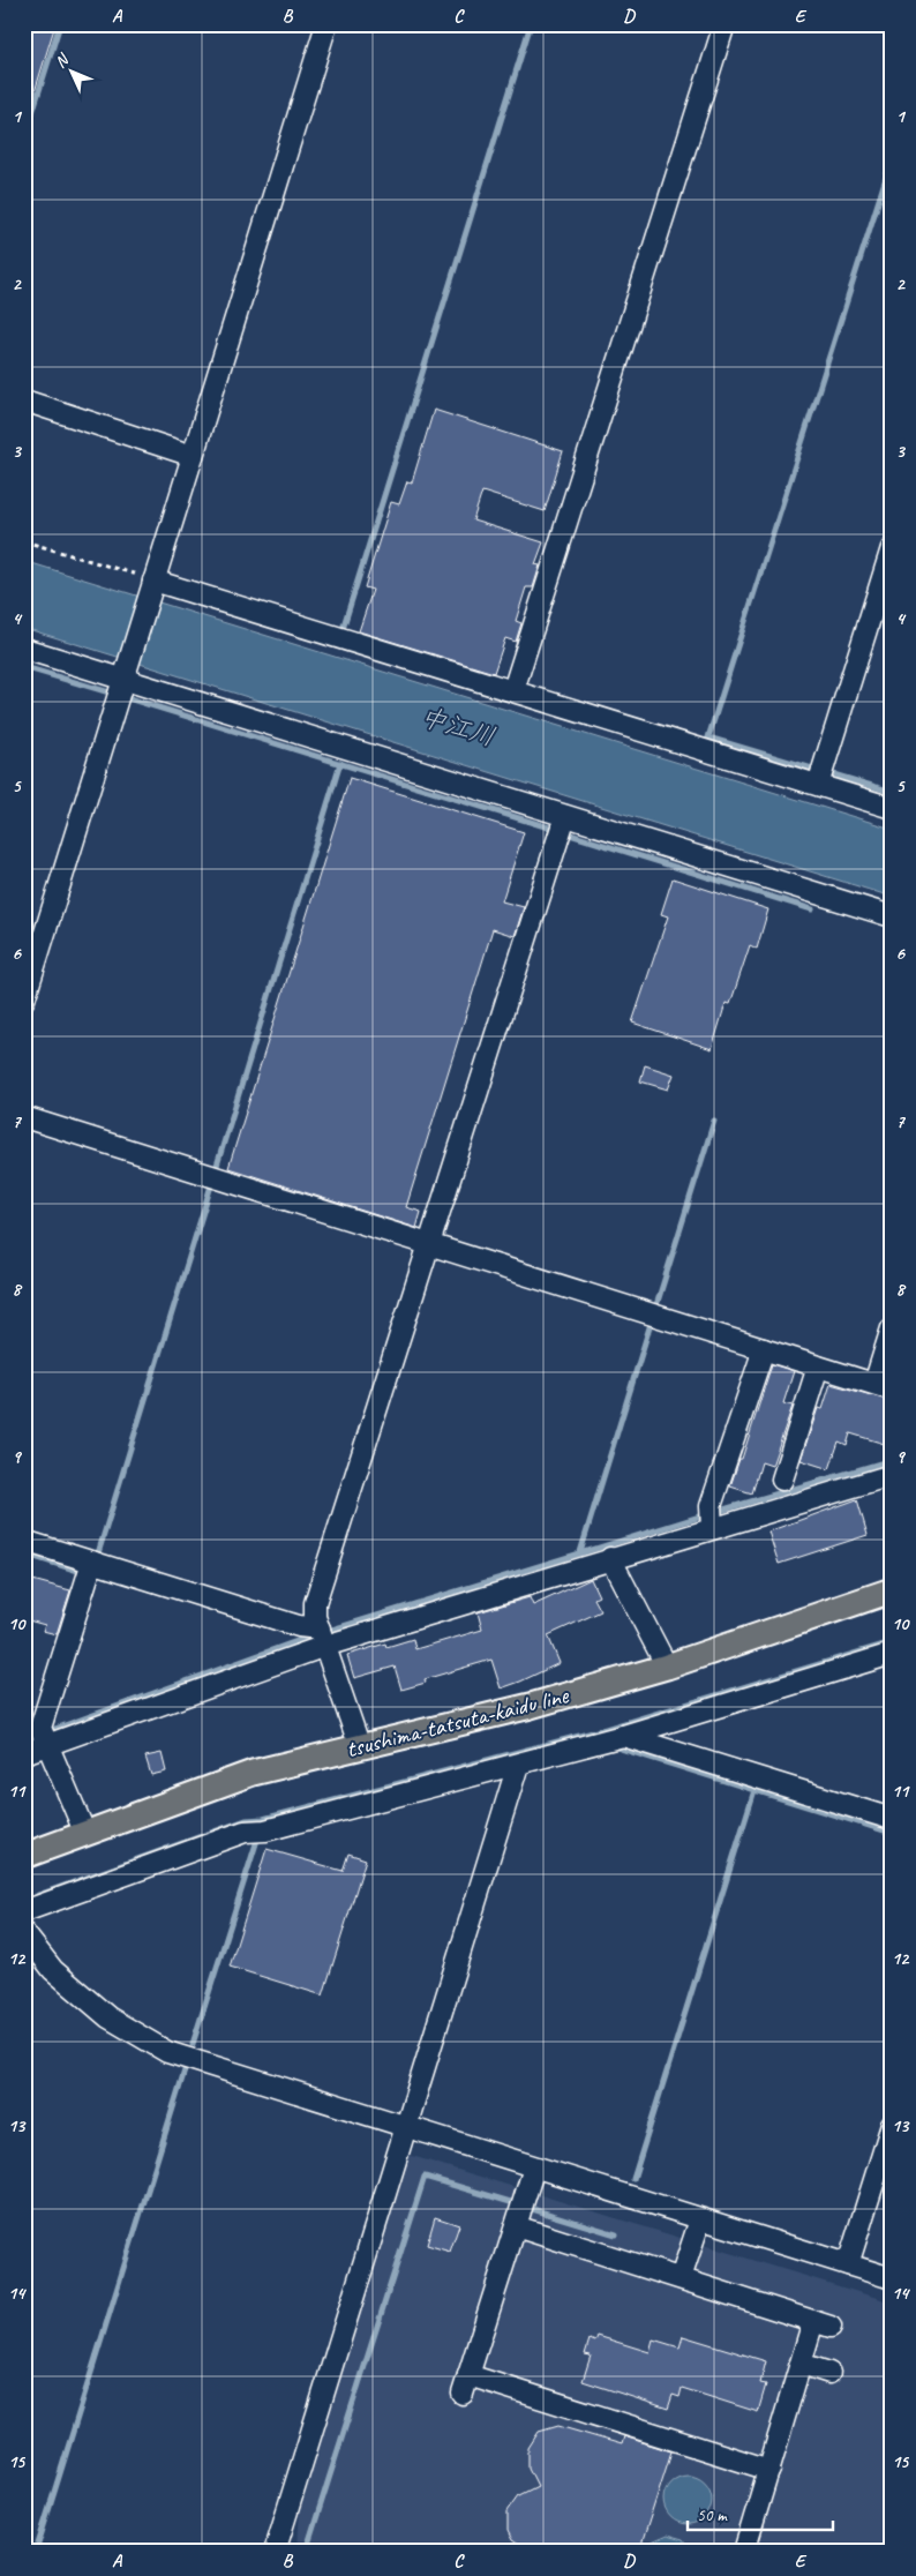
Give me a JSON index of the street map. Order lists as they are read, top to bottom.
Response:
{
  "streets": {
    "main road": ["tsushima-tatsuta-kaidu line"]
  },
  "water": ["中江川"],
  "scale_bar": "50 m",
  "north": "top left",
  "grid": {
    "columns": [
      "A",
      "B",
      "C",
      "D",
      "E"
    ],
    "rows": [
      "1",
      "2",
      "3",
      "4",
      "5",
      "6",
      "7",
      "8",
      "9",
      "10",
      "11",
      "12",
      "13",
      "14",
      "15"
    ]
  }
}
